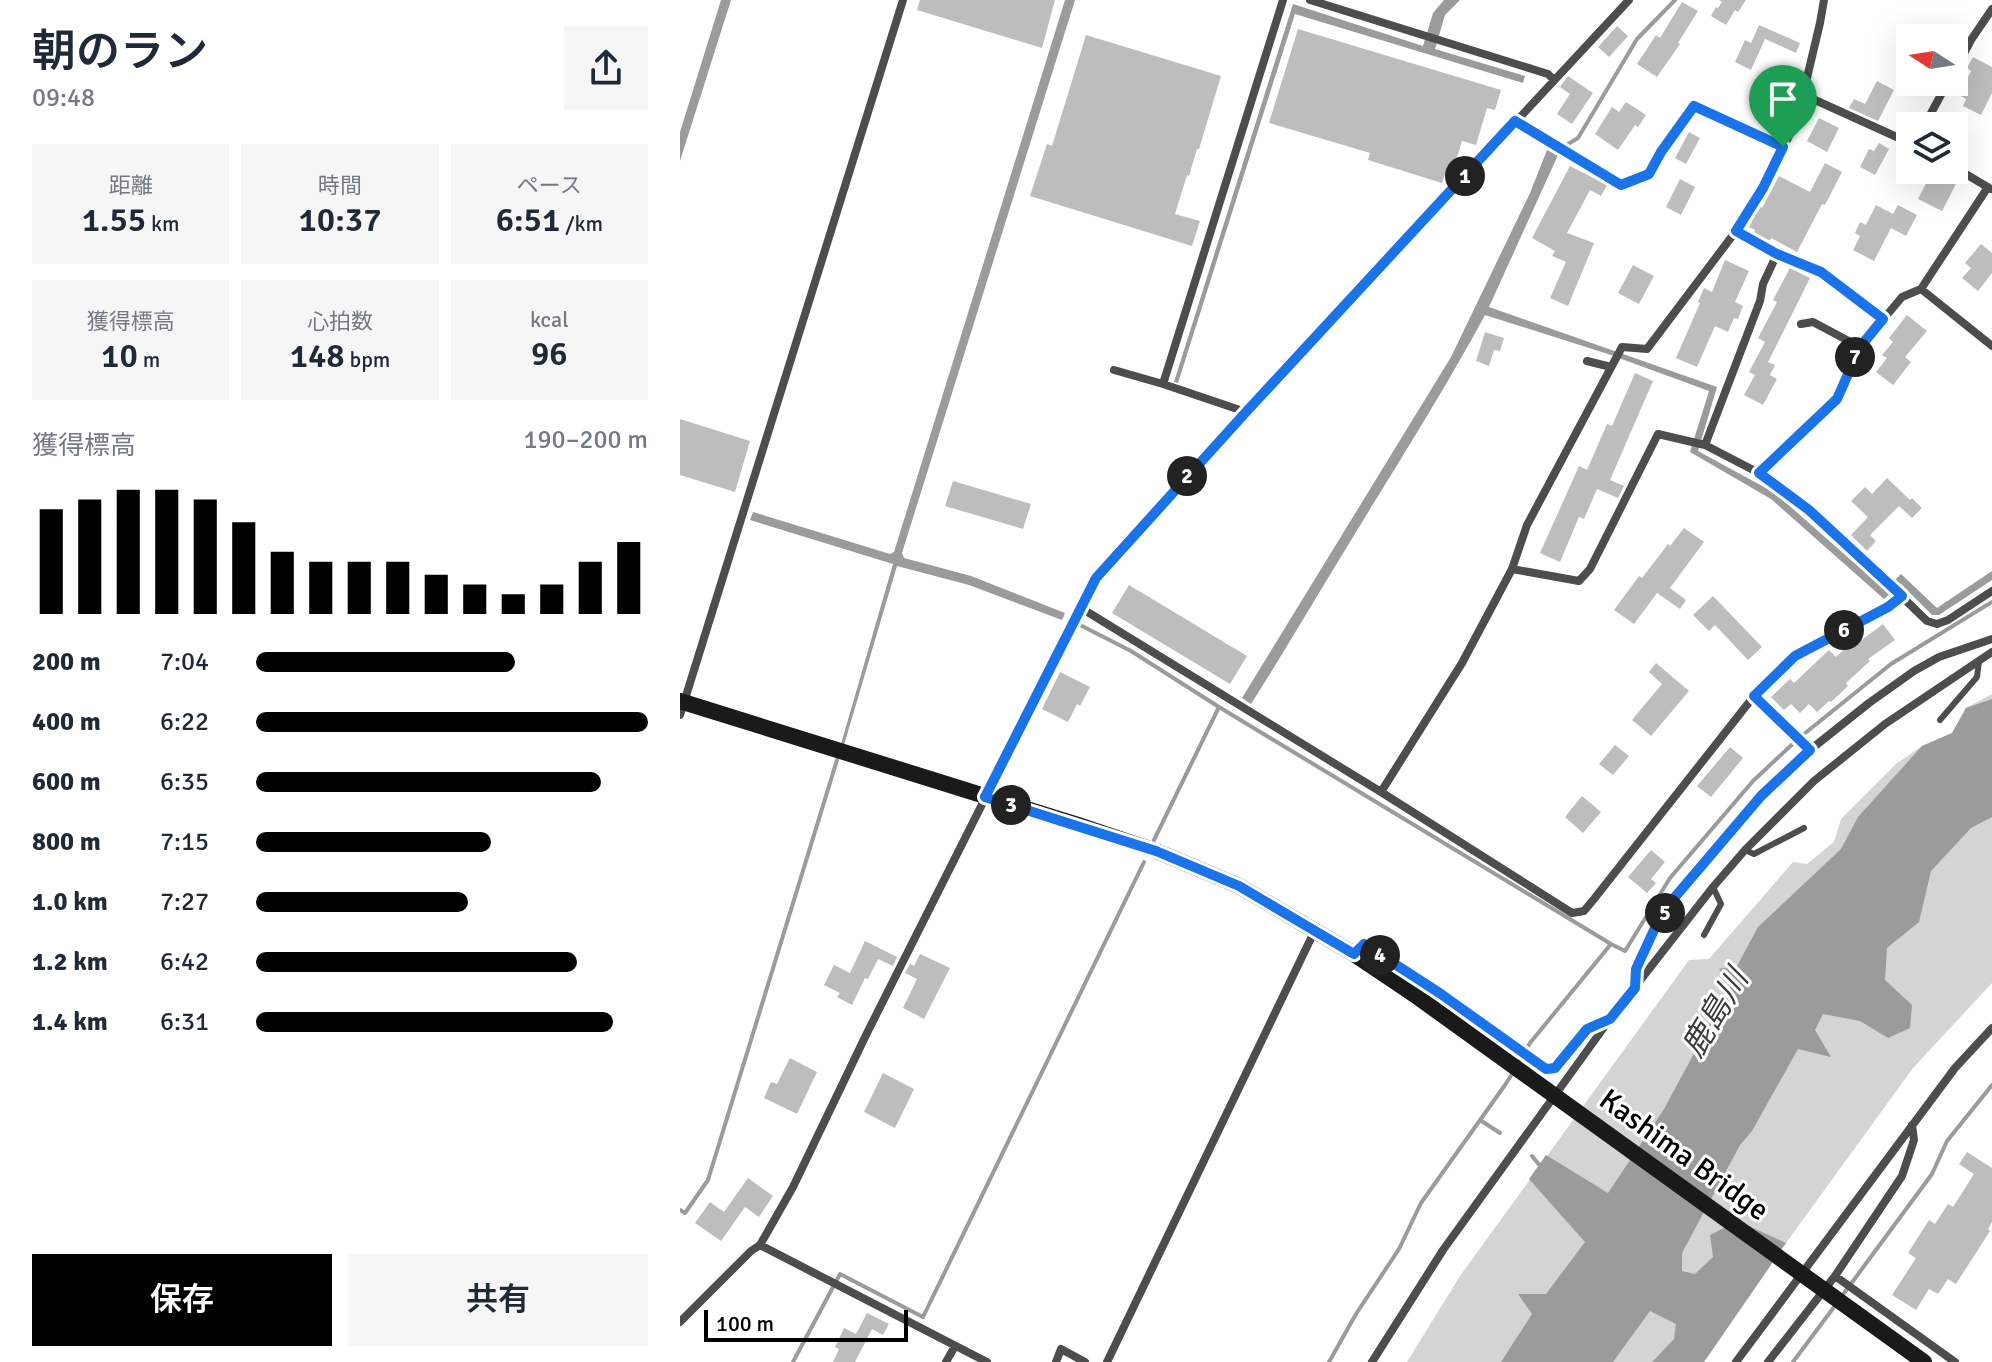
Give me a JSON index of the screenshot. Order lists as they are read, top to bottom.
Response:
{
  "streets": {
    "street": ["Kashima Bridge"]
  },
  "water": ["鹿島川"],
  "scale_bar": "100 m",
  "north": "left",
  "page": {
    "heading": ["朝のラン", "09:48"],
    "stats": [
      ["距離", "1.55 km"],
      ["時間", "10:37"],
      ["ペース", "6:51 /km"],
      ["獲得標高", "10 m"],
      ["心拍数", "148 bpm"],
      ["kcal", "96"]
    ],
    "pins": [
      "1",
      "7",
      "2",
      "6",
      "3",
      "5",
      "4"
    ],
    "chart": ["獲得標高", "190–200 m"],
    "list": [
      {
        "name": "200 m",
        "note": "7:04"
      },
      {
        "name": "400 m",
        "note": "6:22"
      },
      {
        "name": "600 m",
        "note": "6:35"
      },
      {
        "name": "800 m",
        "note": "7:15"
      },
      {
        "name": "1.0 km",
        "note": "7:27"
      },
      {
        "name": "1.2 km",
        "note": "6:42"
      },
      {
        "name": "1.4 km",
        "note": "6:31"
      }
    ],
    "buttons": ["保存", "共有"],
    "scale": "100 m"
  }
}
